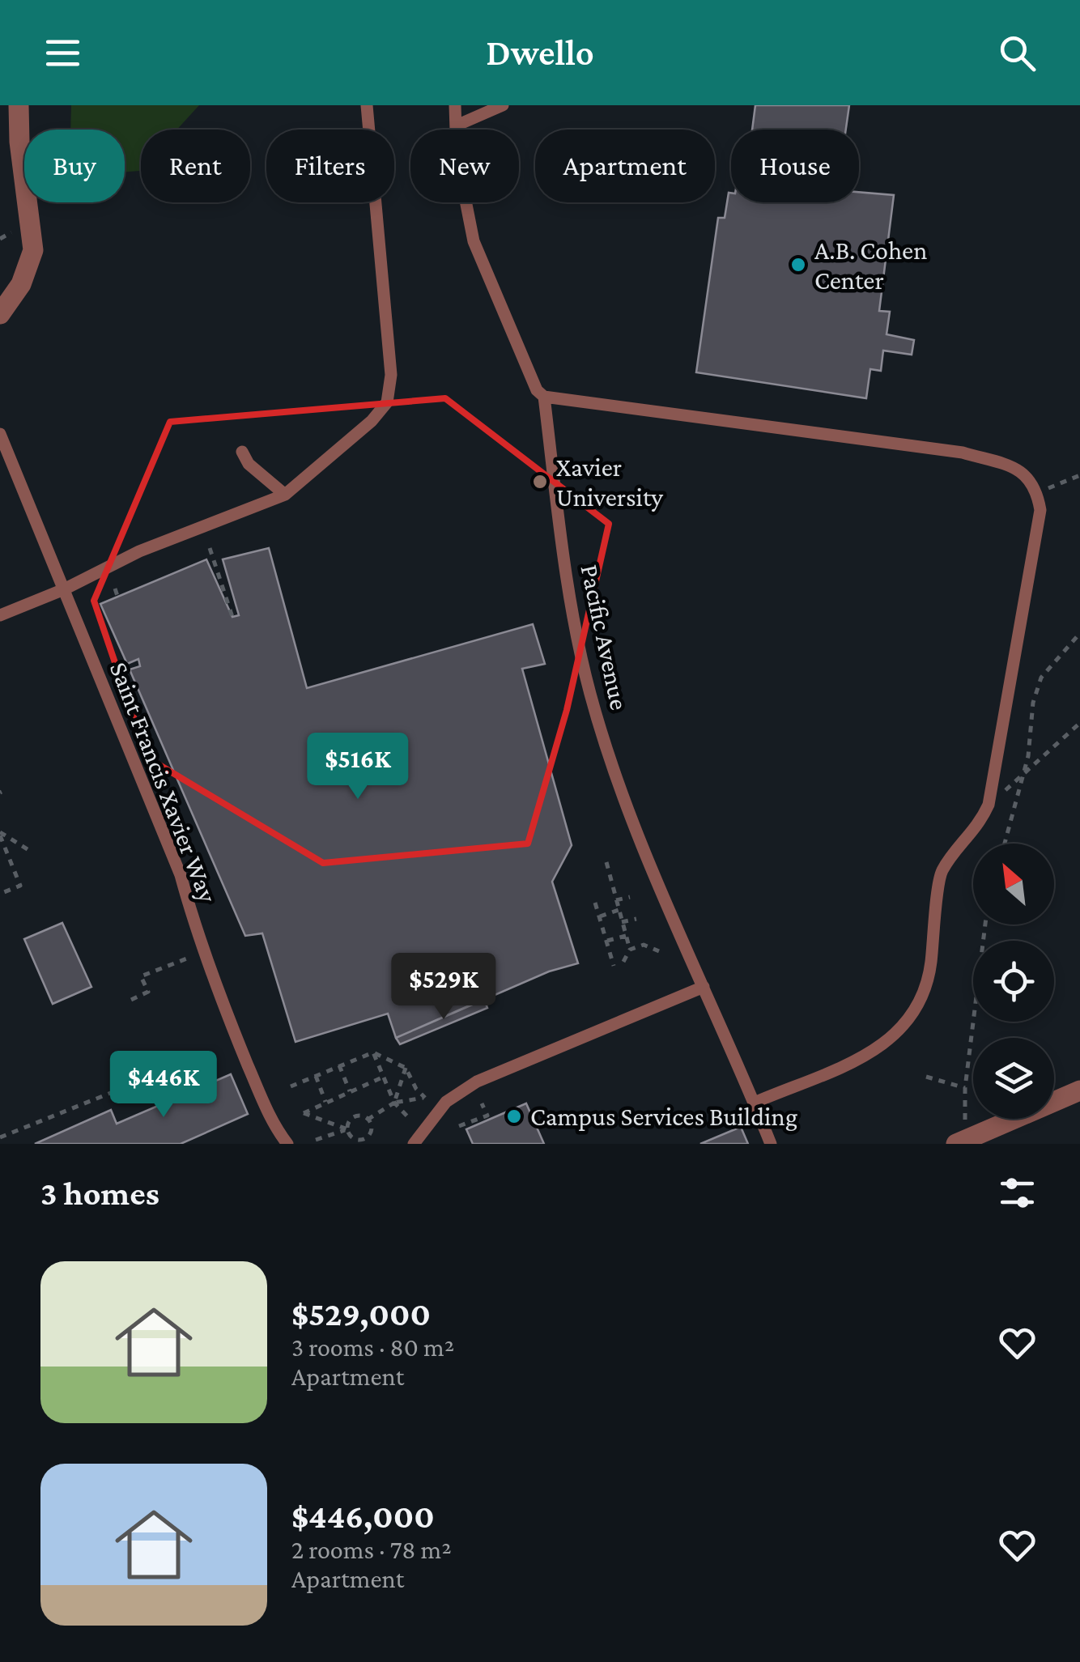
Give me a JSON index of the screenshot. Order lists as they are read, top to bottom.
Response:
{
  "streets": {
    "lane": ["Pacific Avenue", "Saint Francis Xavier Way"]
  },
  "places": ["A.B. Cohen Center", "Xavier University", "Campus Services Building"],
  "north": "top left",
  "page": {
    "header": "Dwello",
    "chip": [
      "Buy",
      "Rent",
      "Filters",
      "New",
      "Apartment",
      "House"
    ],
    "price": ["$516K", "$529K", "$446K"],
    "heading": "3 homes",
    "list": [
      {
        "name": "$529,000",
        "note": "3 rooms · 80 m² · Apartment"
      },
      {
        "name": "$446,000",
        "note": "2 rooms · 78 m² · Apartment"
      }
    ]
  }
}
